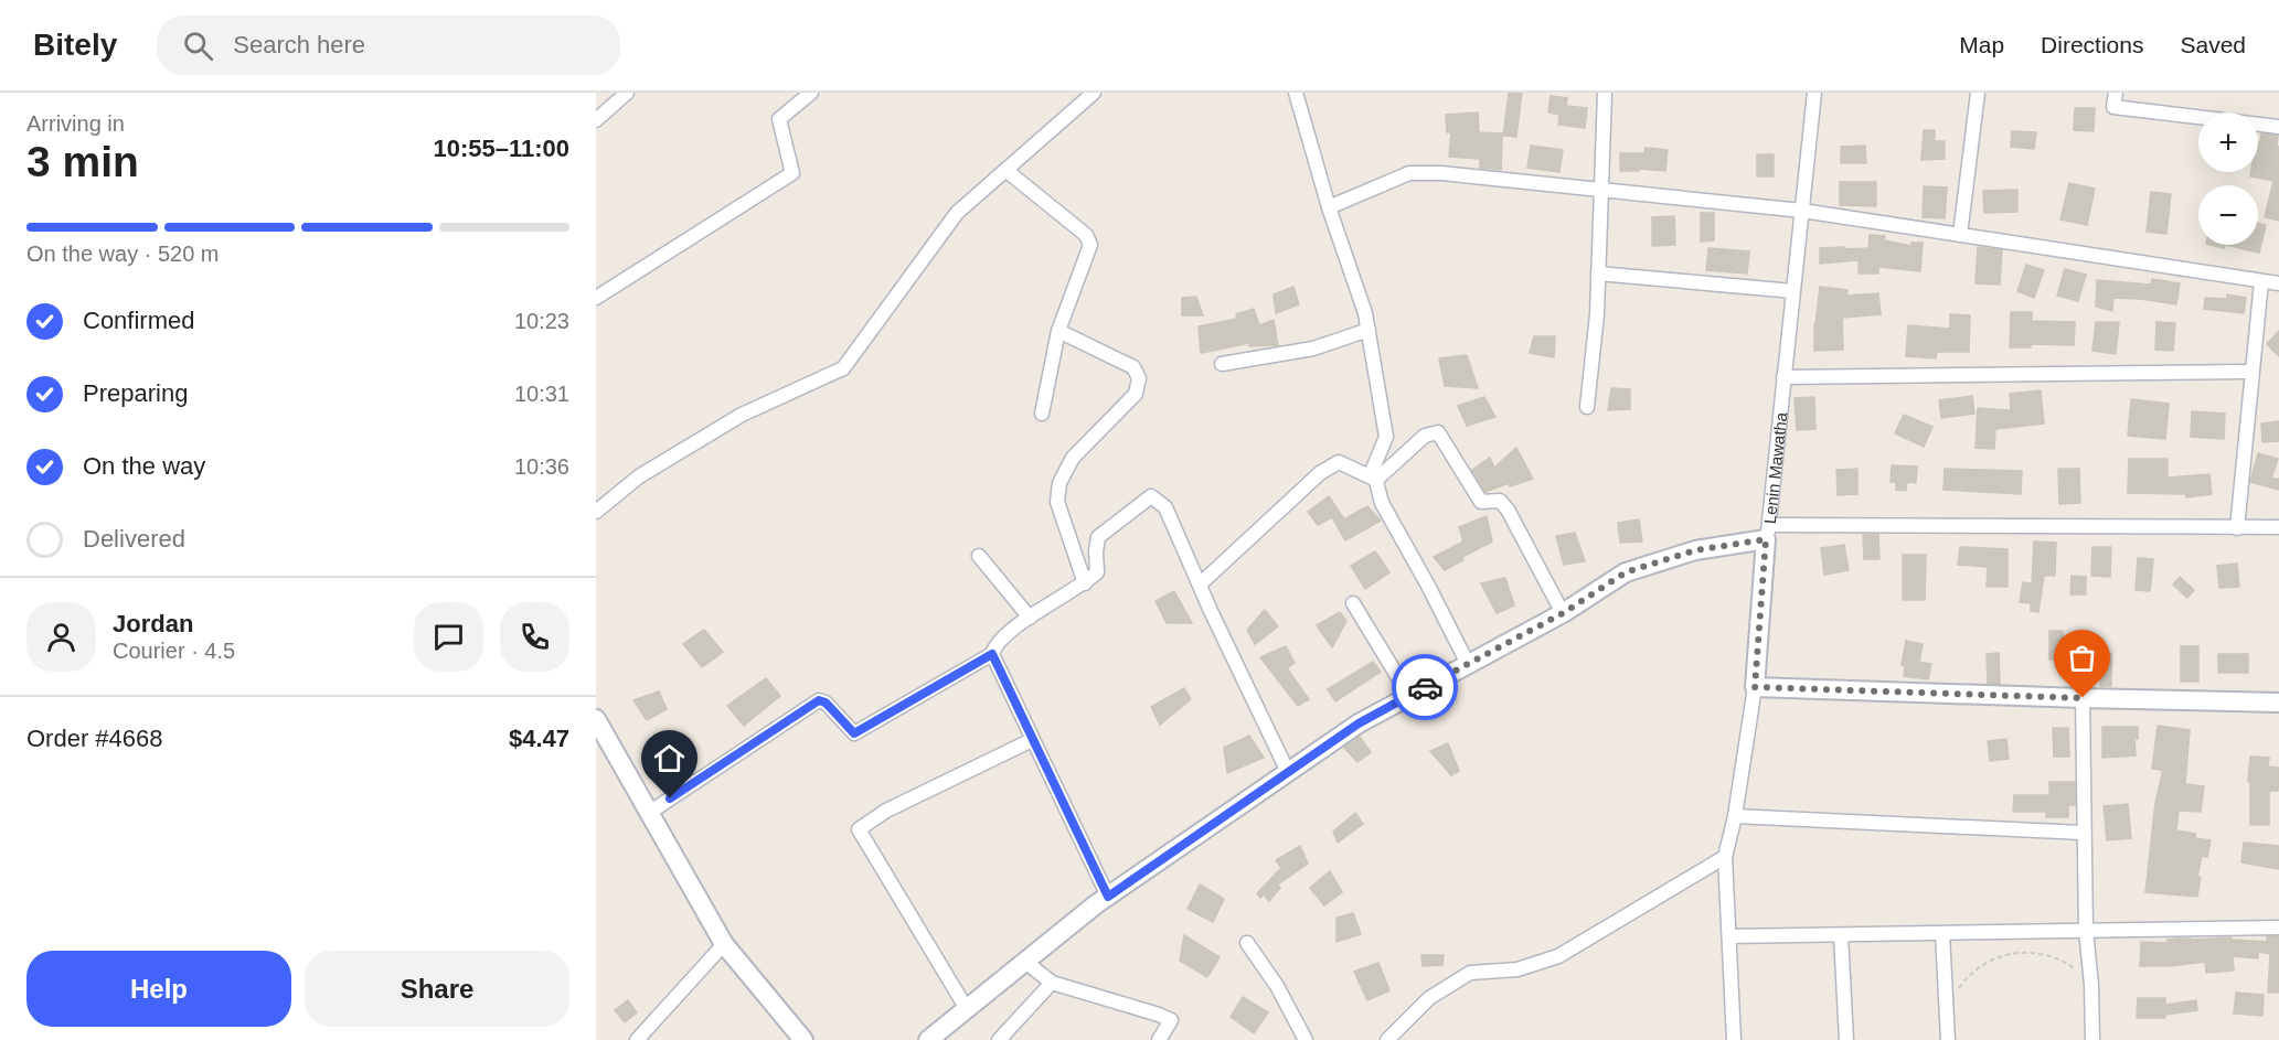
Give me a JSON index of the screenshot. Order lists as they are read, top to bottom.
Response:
{
  "streets": {
    "street": ["Lenin Mawatha"]
  },
  "page": {
    "header": "Bitely",
    "search": "Search here",
    "nav": ["Map", "Directions", "Saved"],
    "heading": ["3 min", "Arriving in", "10:55–11:00"],
    "panel": [
      "Jordan",
      "Courier · 4.5",
      "Order #4668",
      "$4.47"
    ],
    "map_buttons": ["+", "−"],
    "bar": "On the way · 520 m",
    "list": [
      ["Confirmed", "10:23"],
      ["Preparing", "10:31"],
      ["On the way", "10:36"],
      "Delivered"
    ],
    "buttons": ["Help", "Share"]
  }
}
